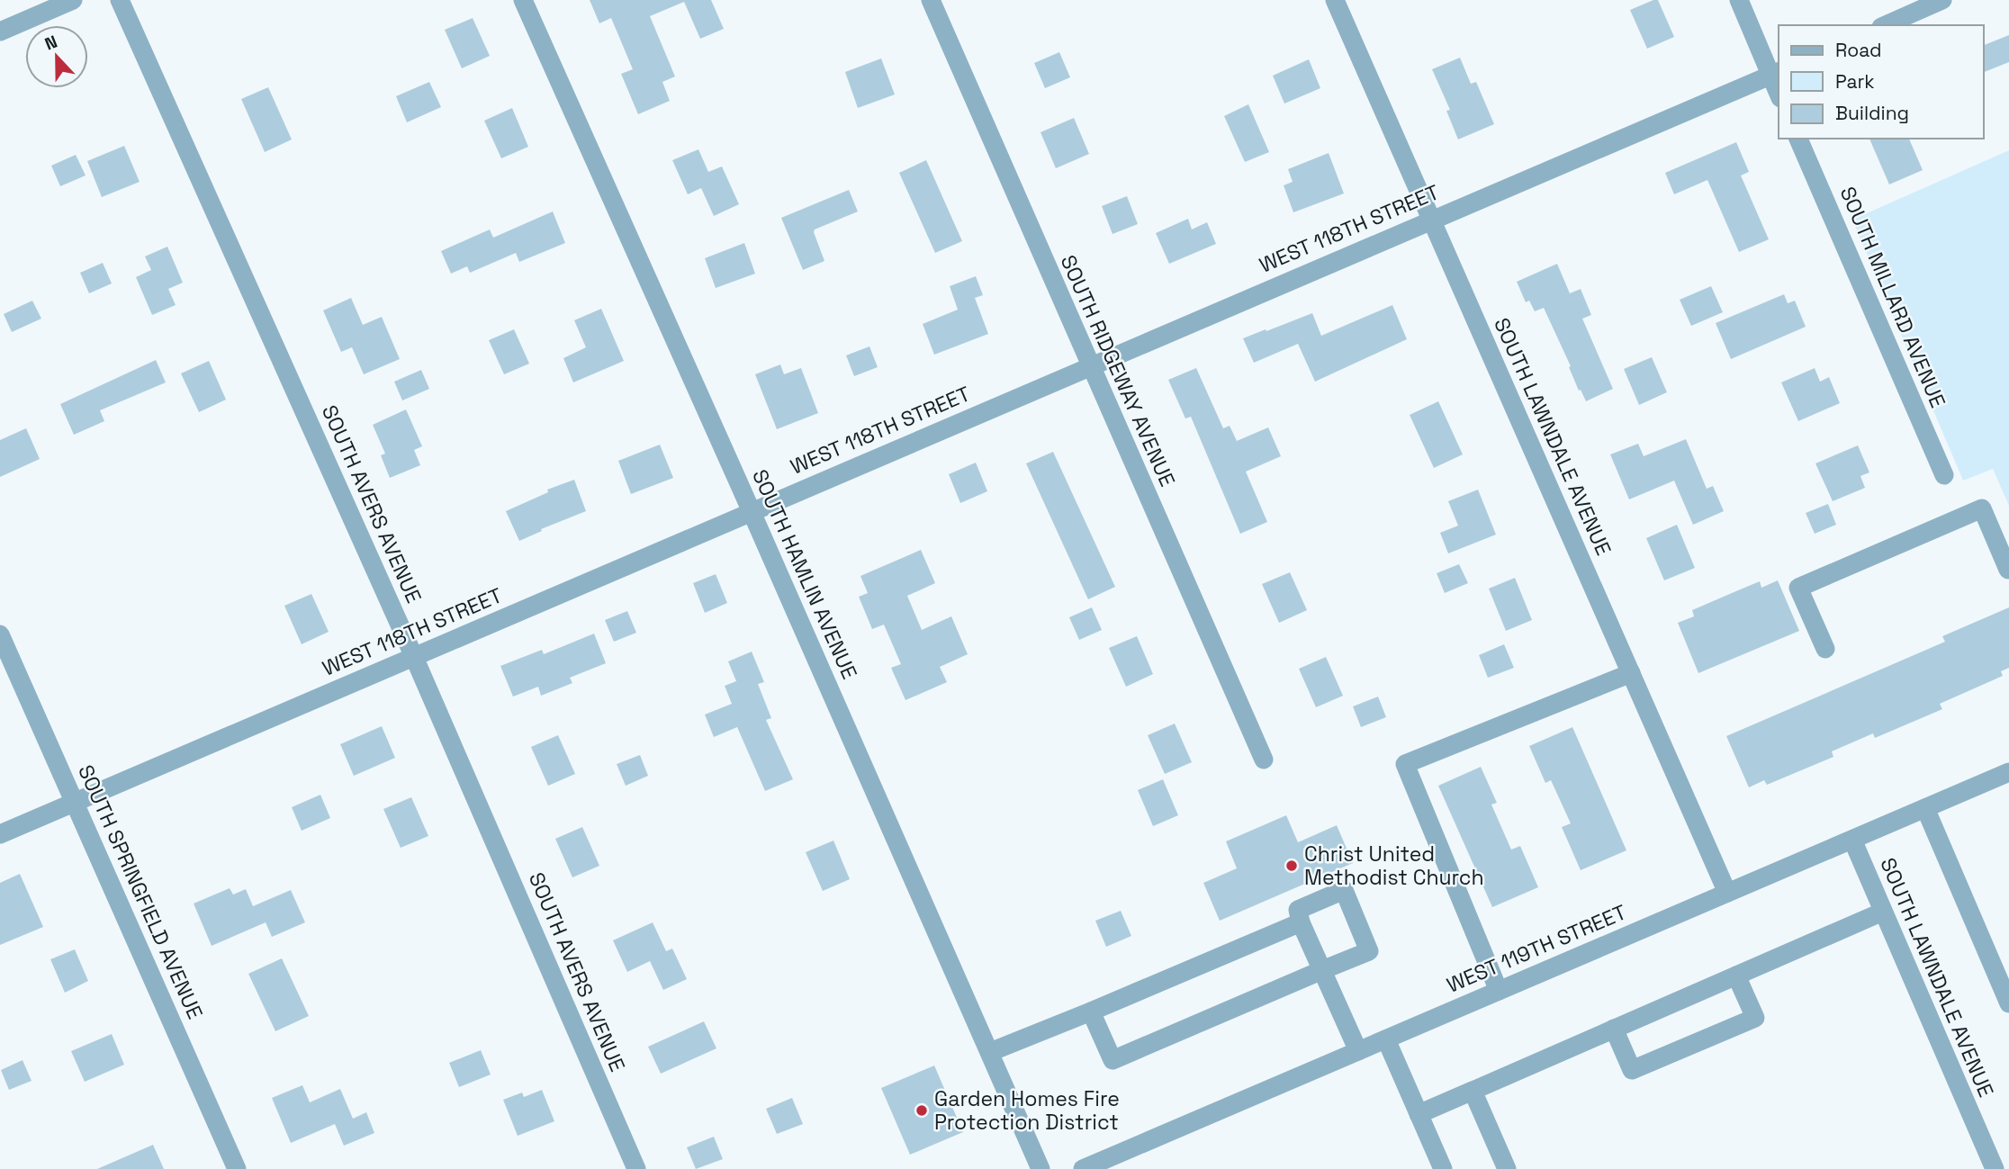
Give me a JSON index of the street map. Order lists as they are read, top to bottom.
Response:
{
  "streets": {
    "street": [
      "WEST 118TH STREET",
      "SOUTH MILLARD AVENUE",
      "SOUTH RIDGEWAY AVENUE",
      "SOUTH LAWNDALE AVENUE",
      "SOUTH AVERS AVENUE",
      "SOUTH HAMLIN AVENUE",
      "SOUTH SPRINGFIELD AVENUE",
      "WEST 119TH STREET"
    ]
  },
  "crossings": [
    ["WEST 118TH STREET", "SOUTH RIDGEWAY AVENUE"],
    ["WEST 118TH STREET", "SOUTH LAWNDALE AVENUE"],
    ["WEST 118TH STREET", "SOUTH AVERS AVENUE"],
    ["WEST 118TH STREET", "SOUTH HAMLIN AVENUE"],
    ["WEST 118TH STREET", "SOUTH SPRINGFIELD AVENUE"],
    ["SOUTH LAWNDALE AVENUE", "WEST 119TH STREET"]
  ],
  "places": ["Christ United Methodist Church", "Garden Homes Fire Protection District"],
  "legend": ["Road", "Park", "Building"],
  "north": "top"
}
